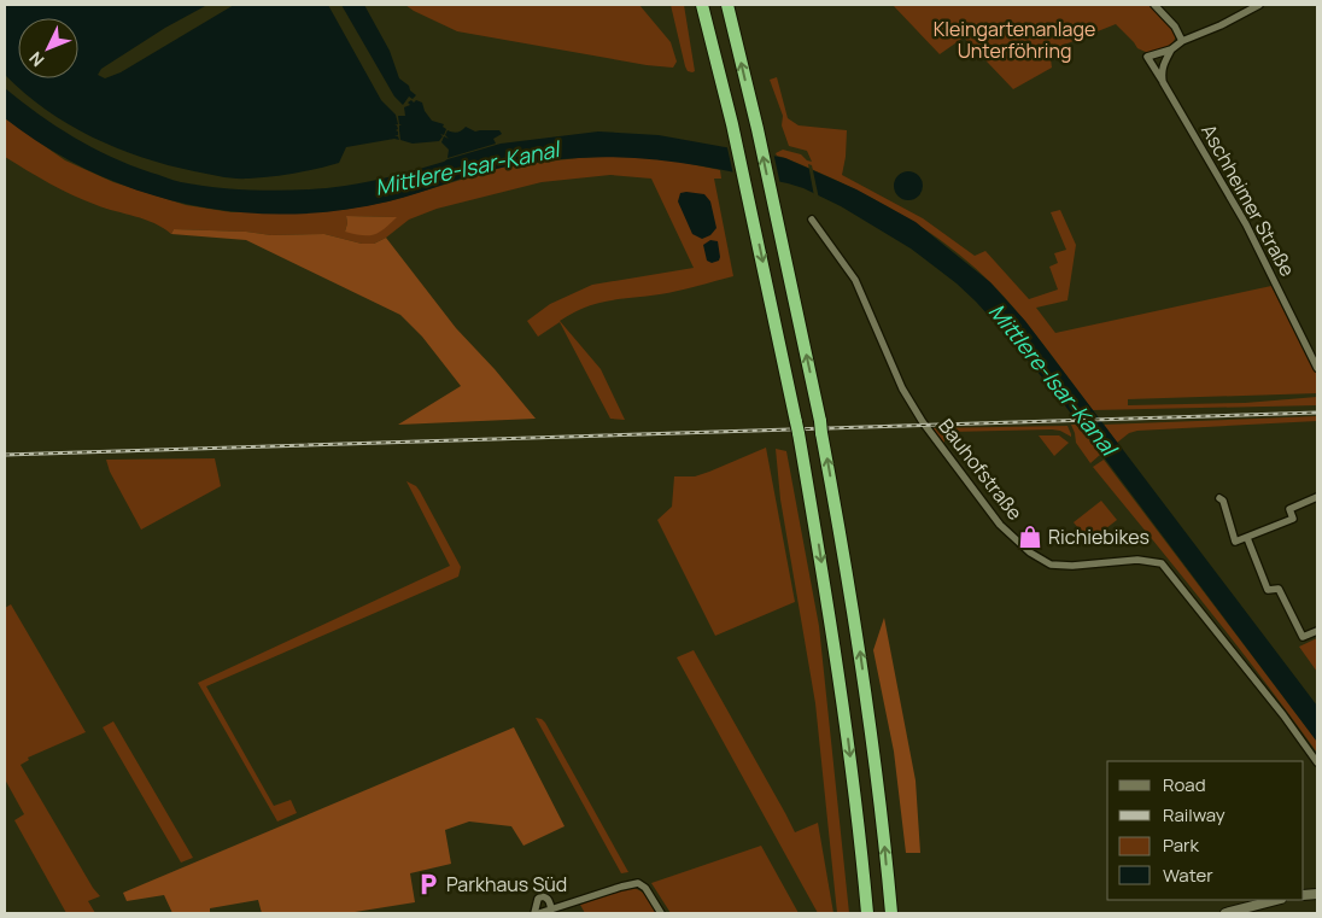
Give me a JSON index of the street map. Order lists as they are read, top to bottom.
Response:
{
  "streets": {
    "street": ["Aschheimer Straße", "Bauhofstraße"]
  },
  "water": ["Mittlere-Isar-Kanal"],
  "parks": ["Kleingartenanlage Unterföhring"],
  "places": {
    "shop": ["Richiebikes"],
    "parking": ["Parkhaus Süd"]
  },
  "legend": [
    "Road",
    "Railway",
    "Park",
    "Water"
  ],
  "north": "bottom left"
}
